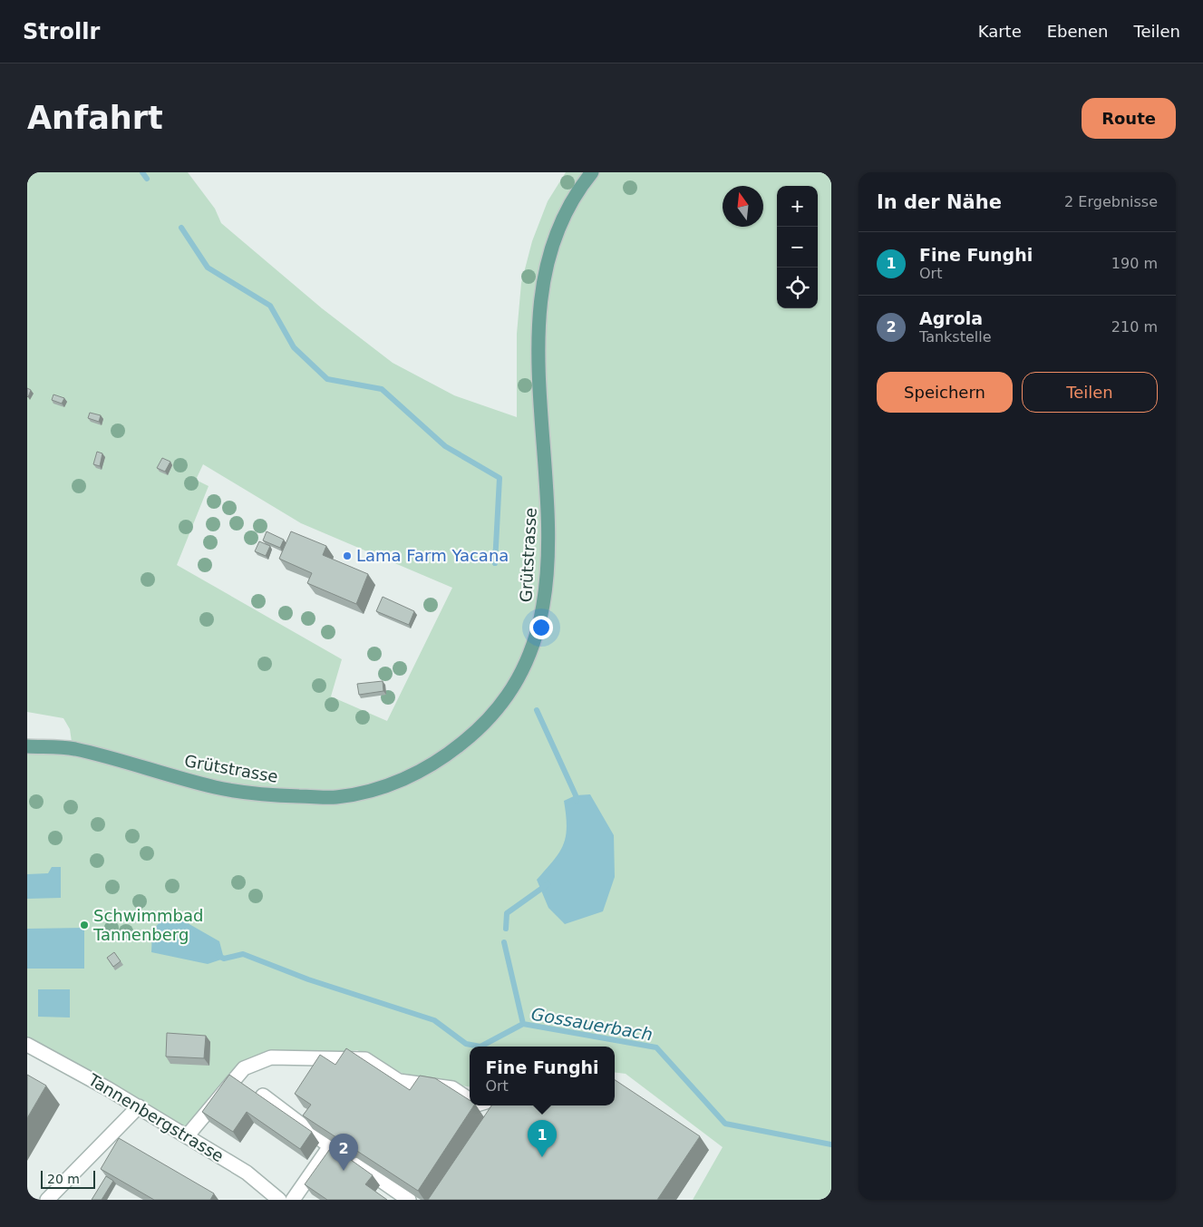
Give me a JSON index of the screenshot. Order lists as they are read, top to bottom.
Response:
{
  "streets": {
    "main road": ["Grütstrasse"],
    "street": ["Tannenbergstrasse"]
  },
  "water": ["Gossauerbach"],
  "places": ["Lama Farm Yacana", "Schwimmbad Tannenberg"],
  "scale_bar": "20 m",
  "north": "top",
  "page": {
    "header": "Strollr",
    "nav": ["Karte", "Ebenen", "Teilen"],
    "buttons": [
      "Route",
      ["Speichern", "Teilen"]
    ],
    "title": "Anfahrt",
    "heading": ["In der Nähe", "2 Ergebnisse"],
    "map_buttons": ["+", "−"],
    "list": [
      {
        "mark": "1",
        "name": "Fine Funghi",
        "note": "Ort",
        "value": "190 m"
      },
      {
        "mark": "2",
        "name": "Agrola",
        "note": "Tankstelle",
        "value": "210 m"
      }
    ],
    "popup": ["Fine Funghi", "Ort"],
    "pins": ["1", "2"],
    "scale": "20 m"
  }
}
